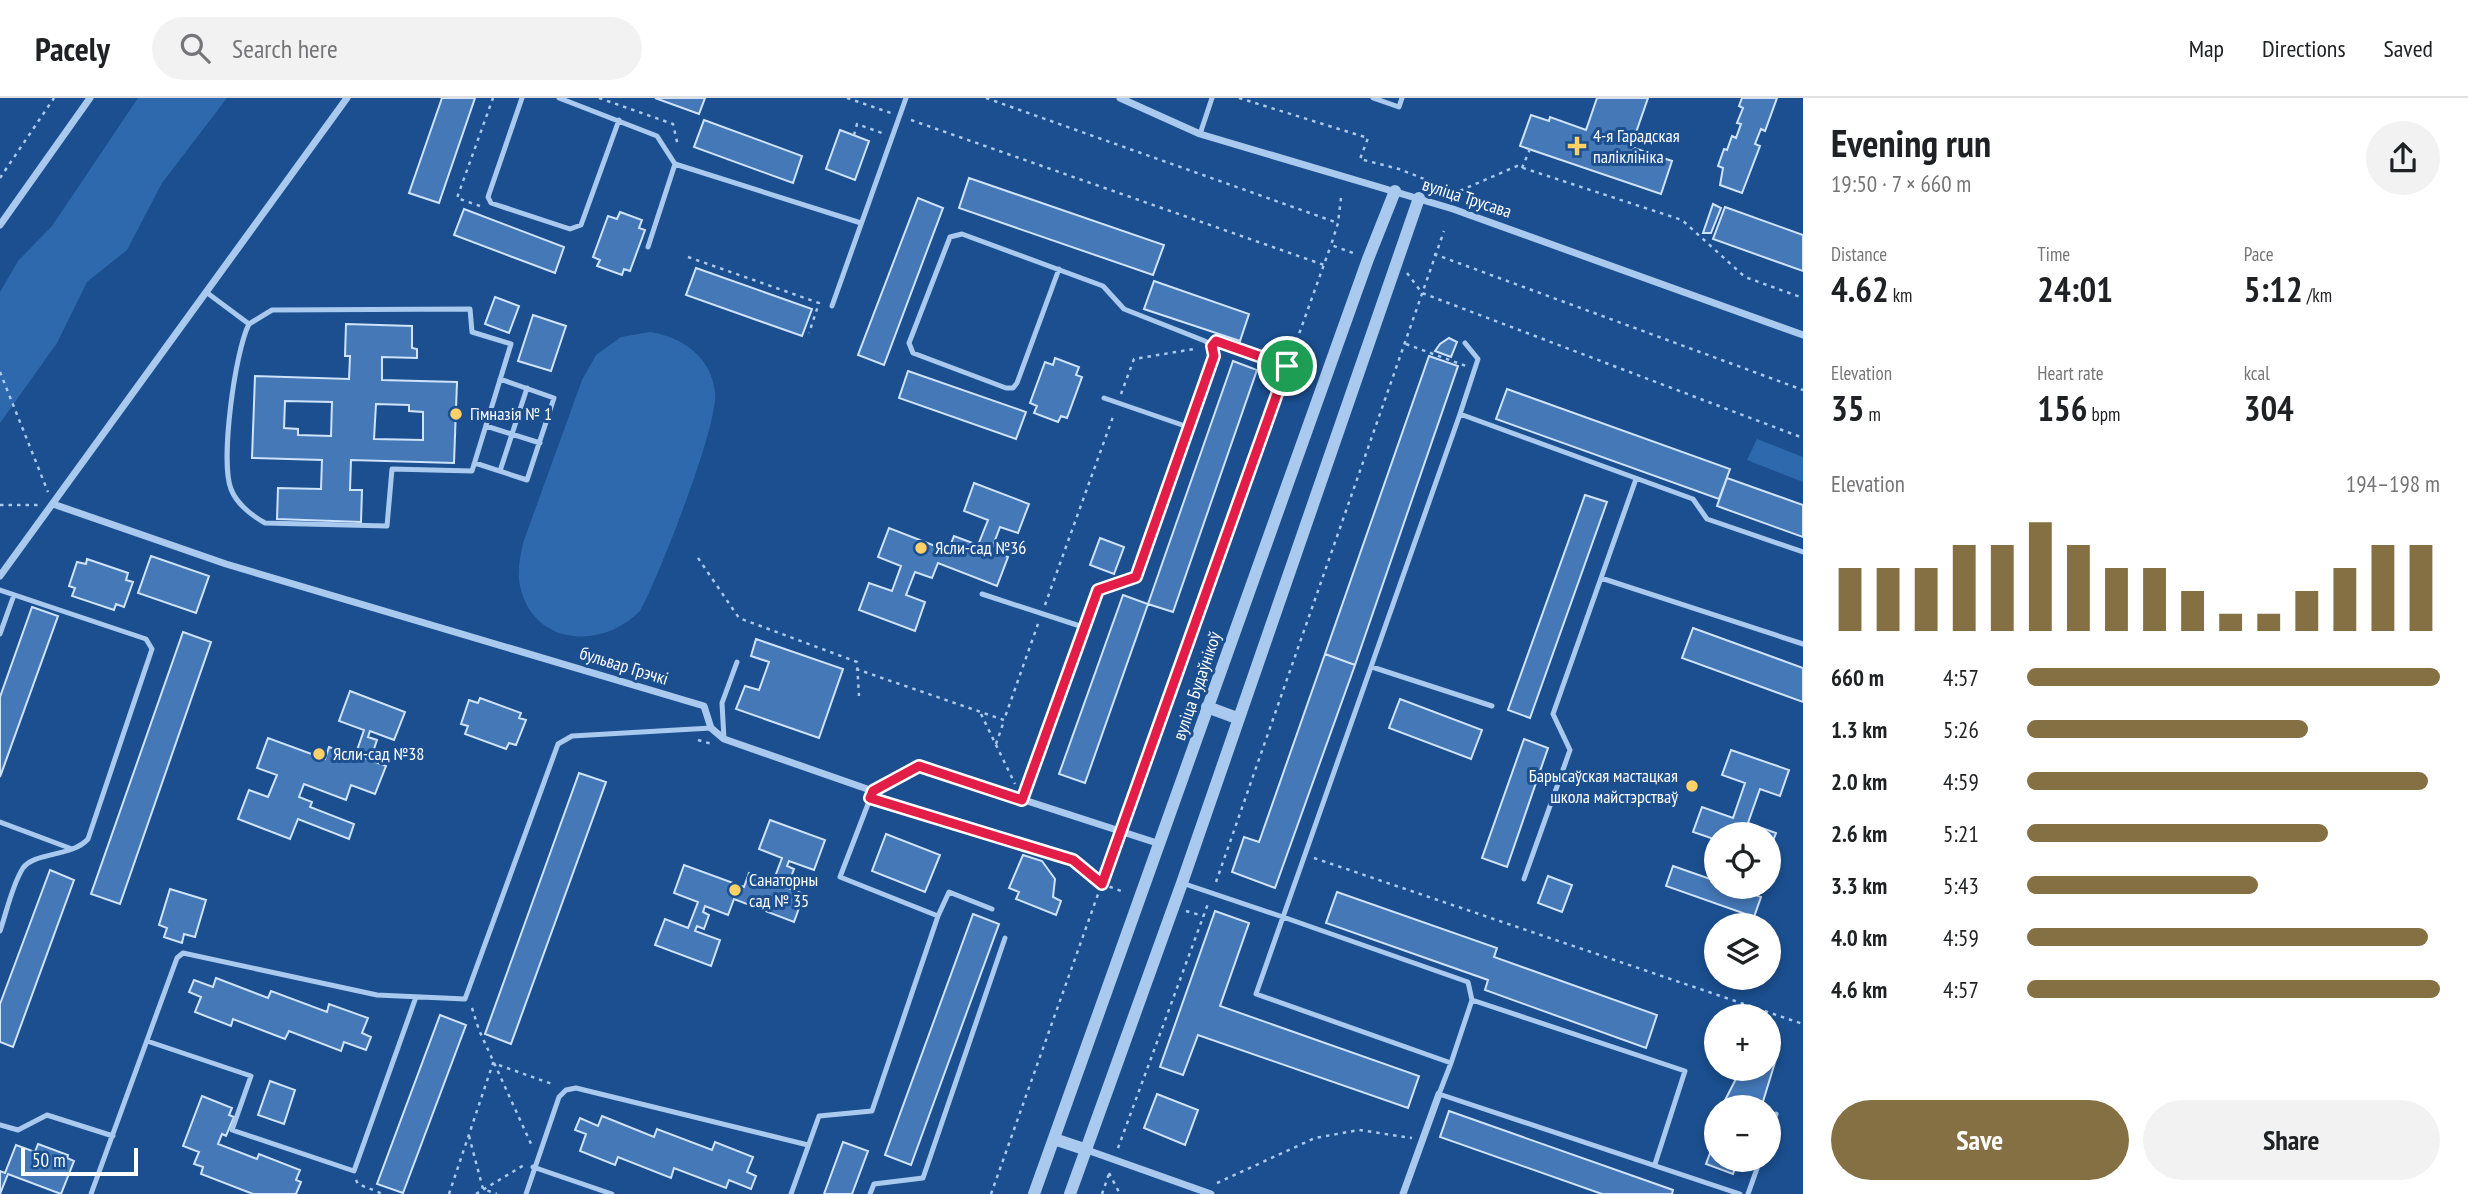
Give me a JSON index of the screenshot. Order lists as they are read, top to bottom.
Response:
{
  "streets": {
    "street": ["вуліца Трусава", "бульвар Грэчкі", "вуліца Будаўнікоў"]
  },
  "crossings": [
    ["вуліца Трусава", "вуліца Будаўнікоў"]
  ],
  "places": {
    "health": ["4-я Гарадская паліклініка"],
    "other": [
      "Гімназія № 1",
      "Ясли-сад №36",
      "Ясли-сад №38",
      "Барысаўская мастацкая школа майстэрстваў",
      "Санаторны сад № 35"
    ]
  },
  "scale_bar": "50 m",
  "page": {
    "header": "Pacely",
    "search": "Search here",
    "nav": ["Map", "Directions", "Saved"],
    "heading": ["Evening run", "19:50 · 7 × 660 m"],
    "stats": [
      ["Distance", "4.62 km"],
      ["Time", "24:01"],
      ["Pace", "5:12 /km"],
      ["Elevation", "35 m"],
      ["Heart rate", "156 bpm"],
      ["kcal", "304"]
    ],
    "chart": ["Elevation", "194–198 m"],
    "list": [
      {
        "name": "660 m",
        "note": "4:57"
      },
      {
        "name": "1.3 km",
        "note": "5:26"
      },
      {
        "name": "2.0 km",
        "note": "4:59"
      },
      {
        "name": "2.6 km",
        "note": "5:21"
      },
      {
        "name": "3.3 km",
        "note": "5:43"
      },
      {
        "name": "4.0 km",
        "note": "4:59"
      },
      {
        "name": "4.6 km",
        "note": "4:57"
      }
    ],
    "map_buttons": ["+", "−"],
    "buttons": ["Save", "Share"],
    "scale": "50 m"
  }
}
